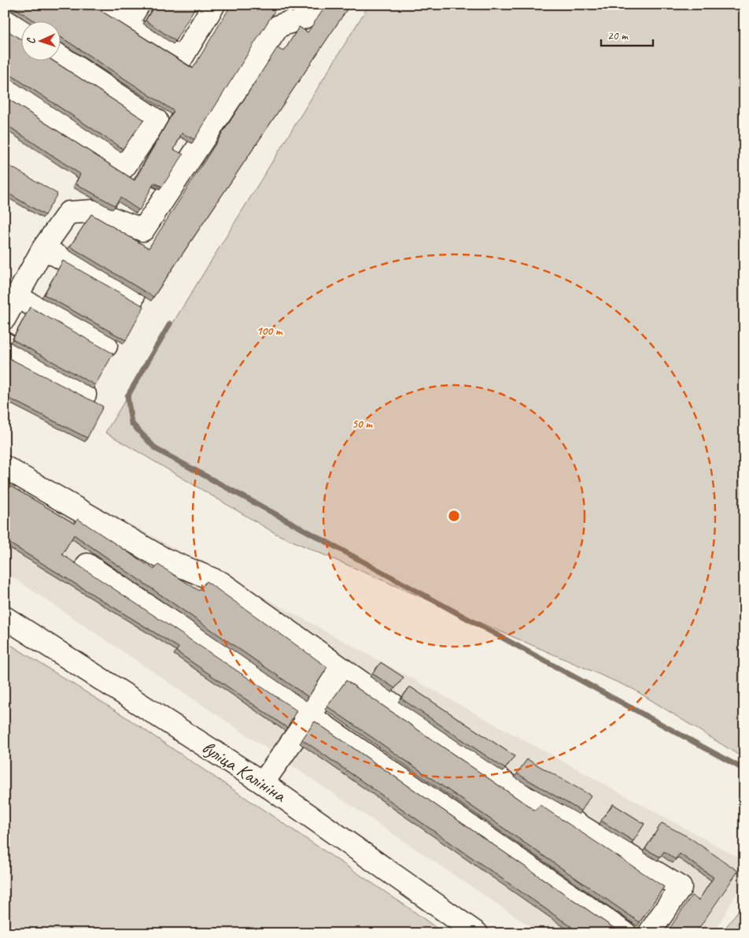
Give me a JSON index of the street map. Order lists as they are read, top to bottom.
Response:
{
  "streets": {
    "main road": ["вуліца Калініна"]
  },
  "scale_bar": "20 m",
  "north": "left",
  "rings": ["100 m", "50 m"]
}
